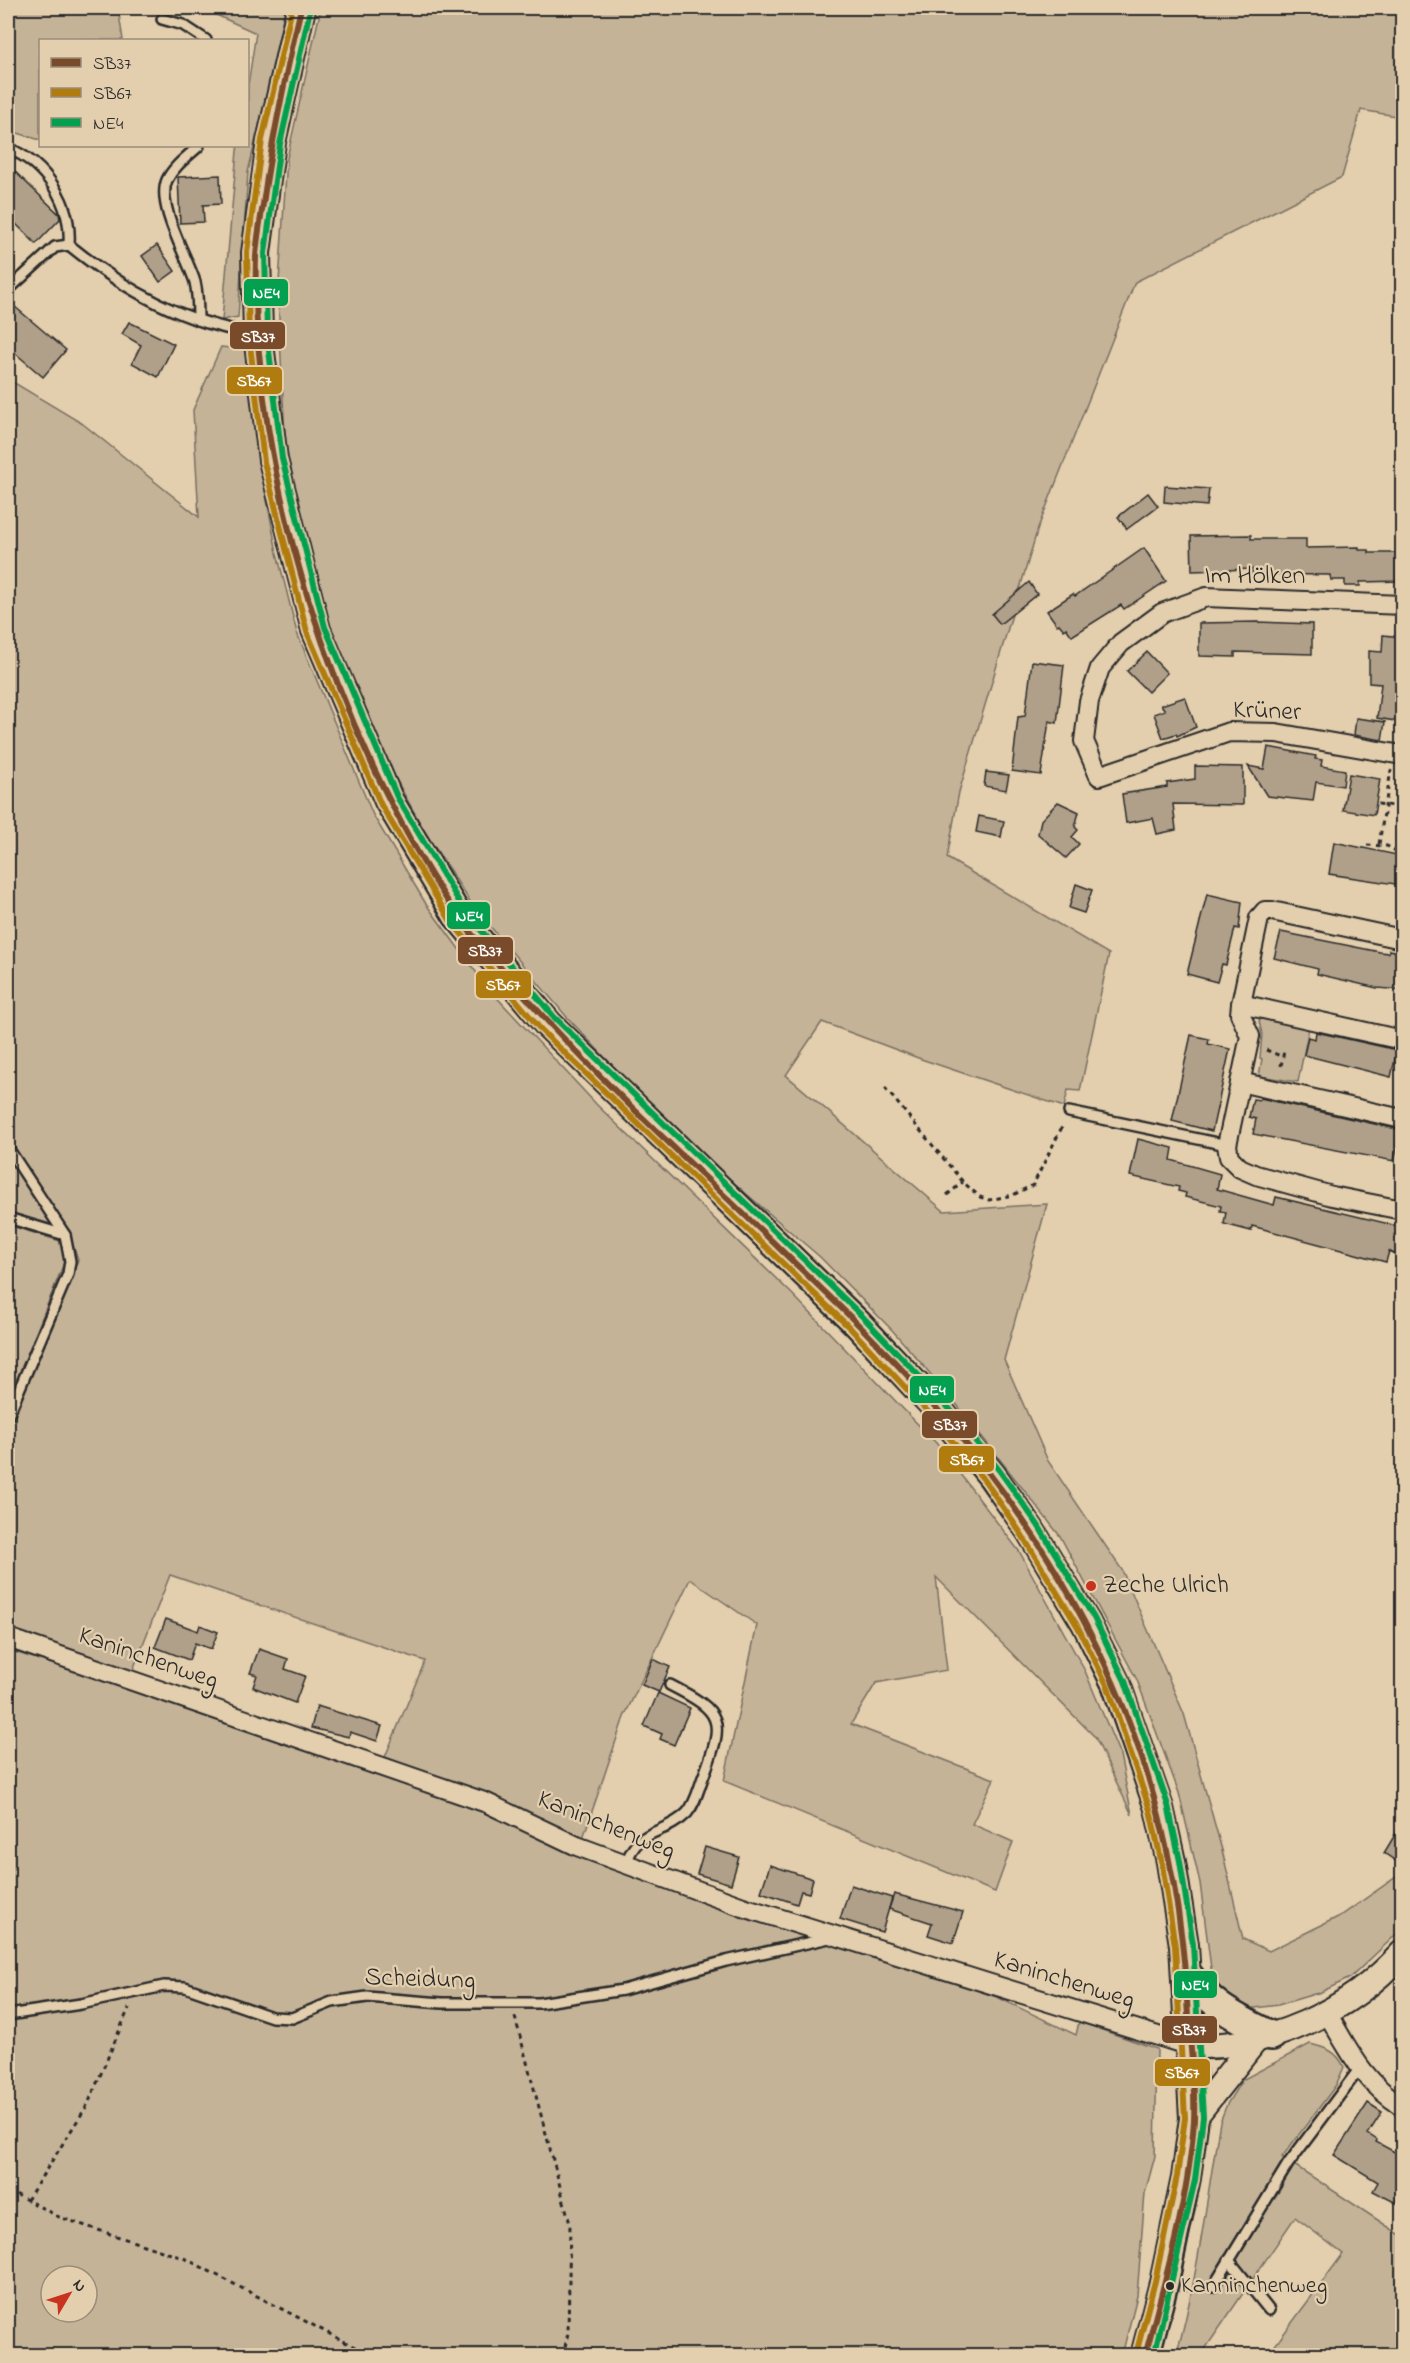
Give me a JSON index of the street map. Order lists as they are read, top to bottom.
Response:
{
  "streets": {
    "street": ["Im Hölken", "Krüner", "Kaninchenweg"],
    "lane": ["Scheidung"]
  },
  "crossings": [
    ["Im Hölken", "Krüner"],
    ["Kaninchenweg", "Scheidung"]
  ],
  "places": ["Zeche Ulrich", "Kanninchenweg"],
  "lines": ["transit line SB37", "transit line SB67", "transit line NE4"],
  "legend": ["SB37", "SB67", "NE4"],
  "north": "top right"
}
